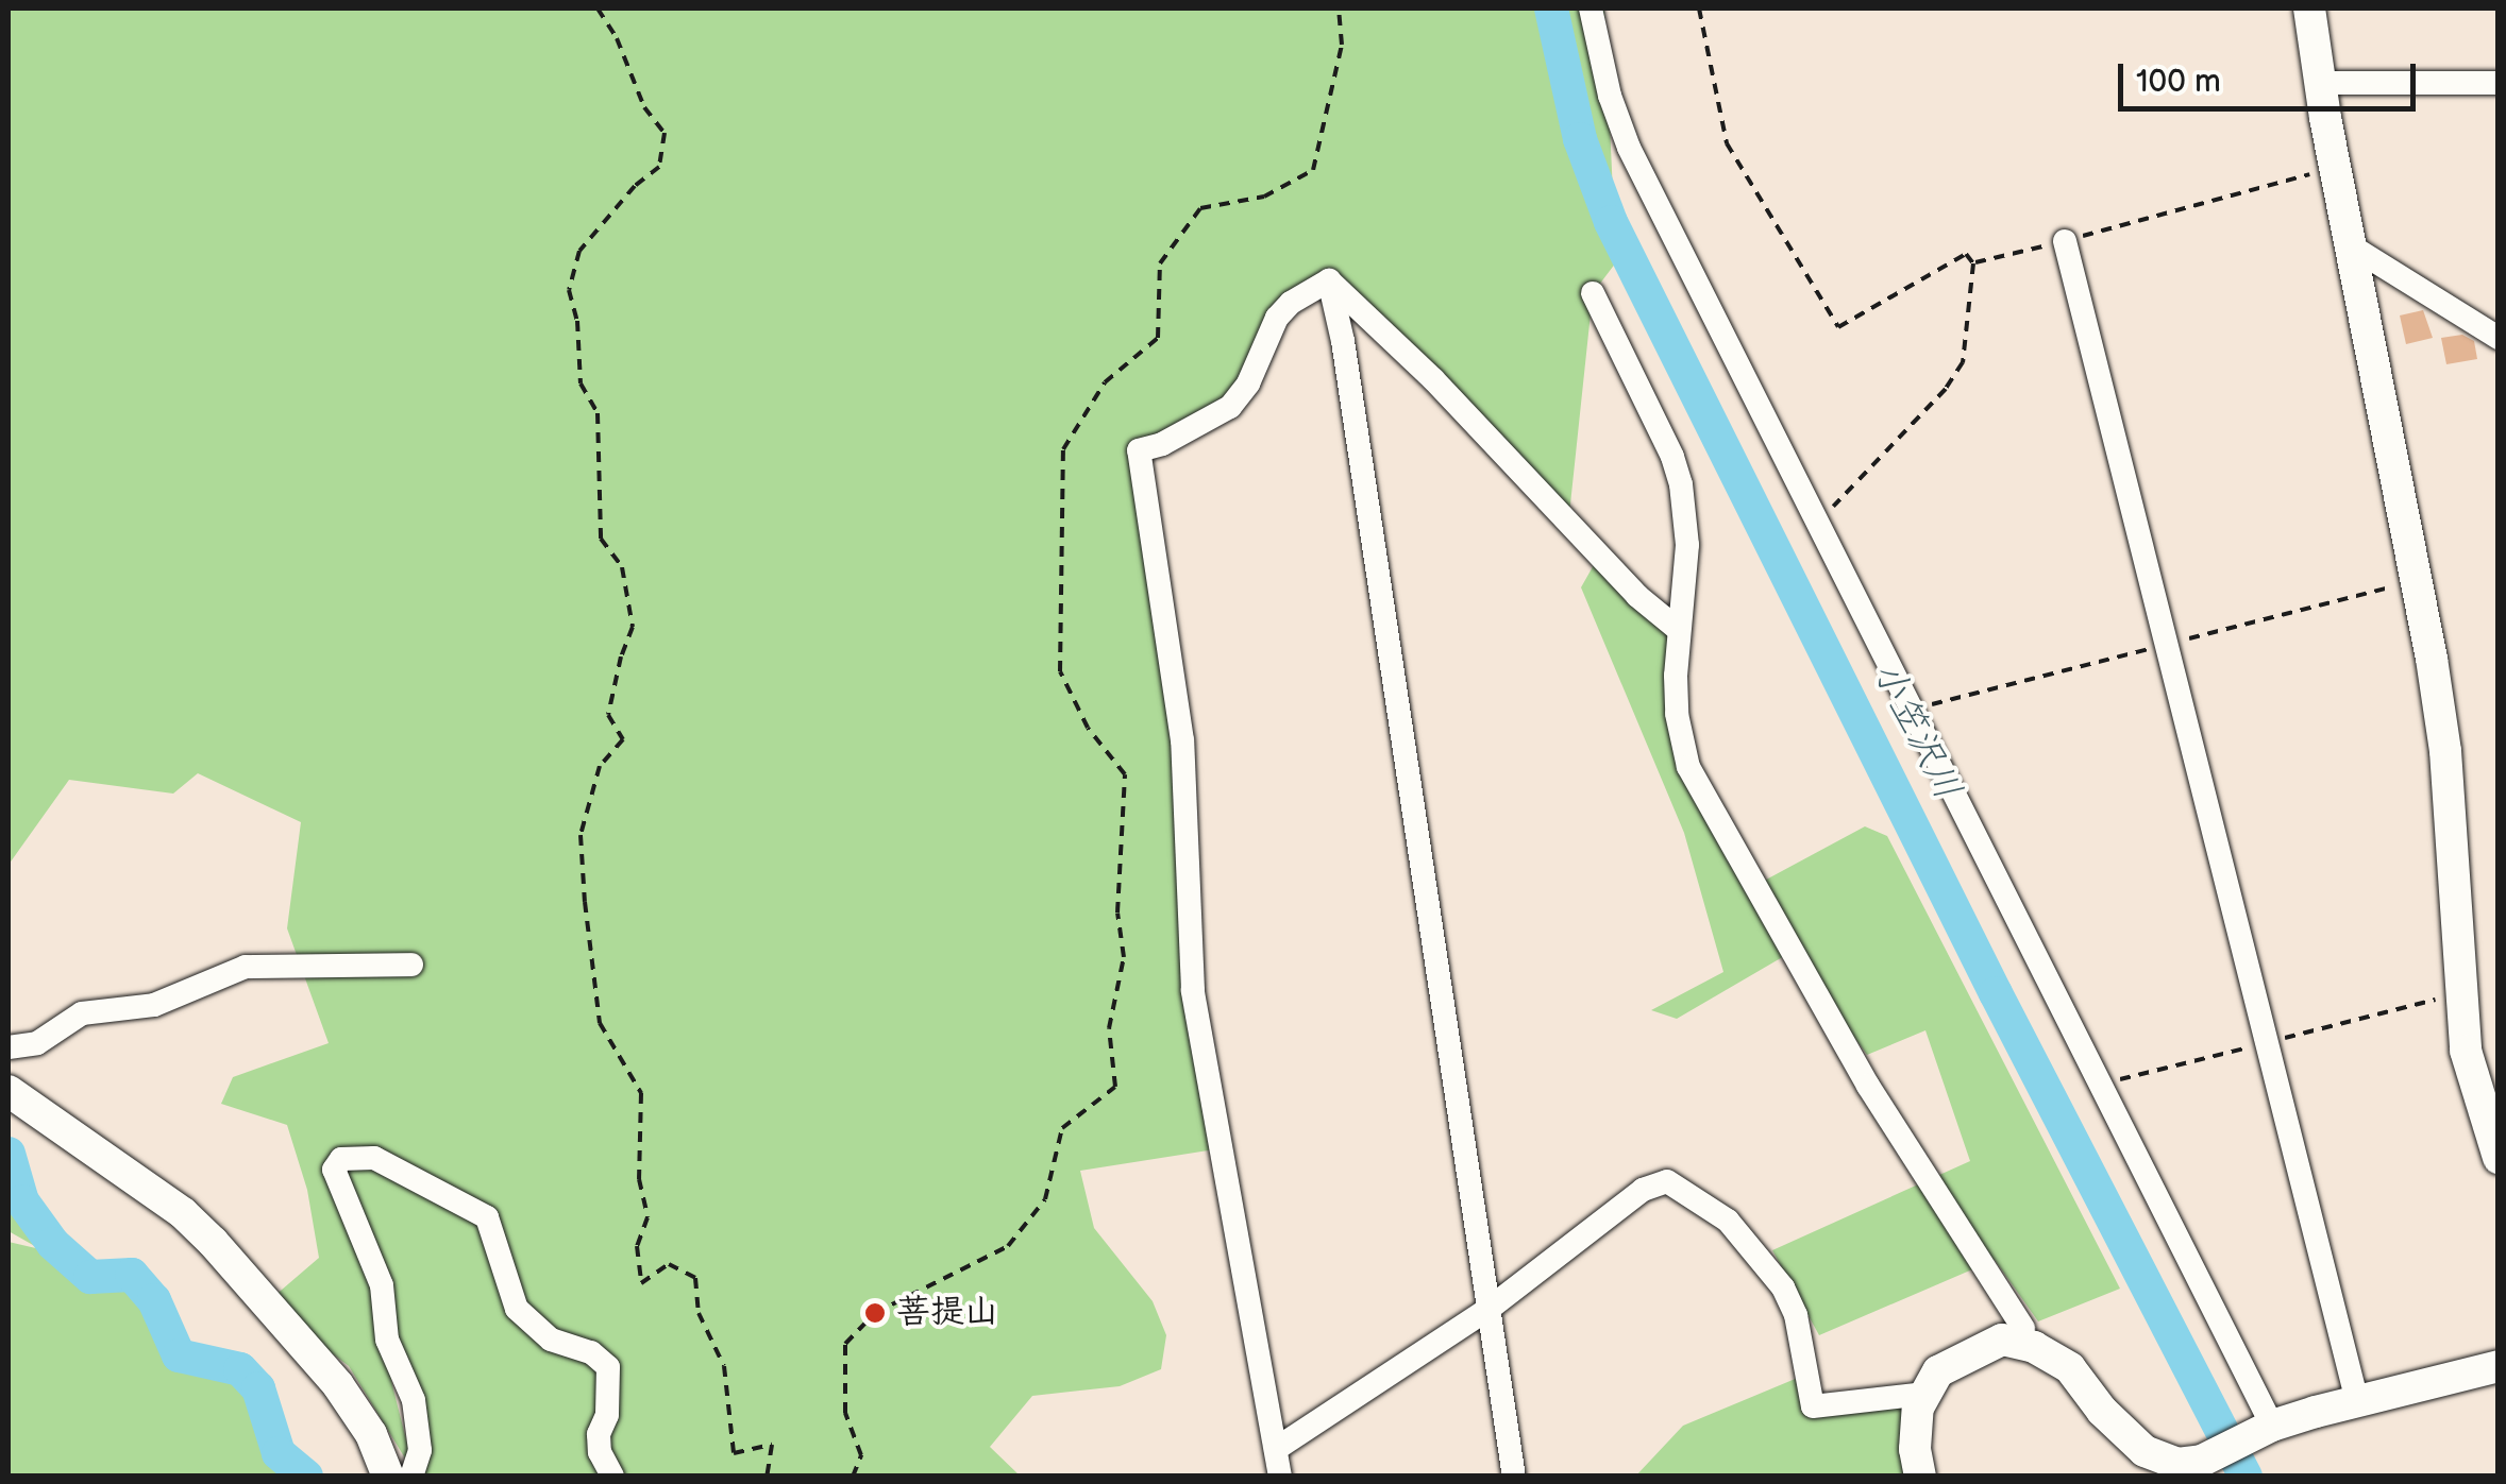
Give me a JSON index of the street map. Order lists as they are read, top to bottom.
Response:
{
  "water": ["小笠沢川"],
  "places": ["菩提山"],
  "scale_bar": "100 m"
}
